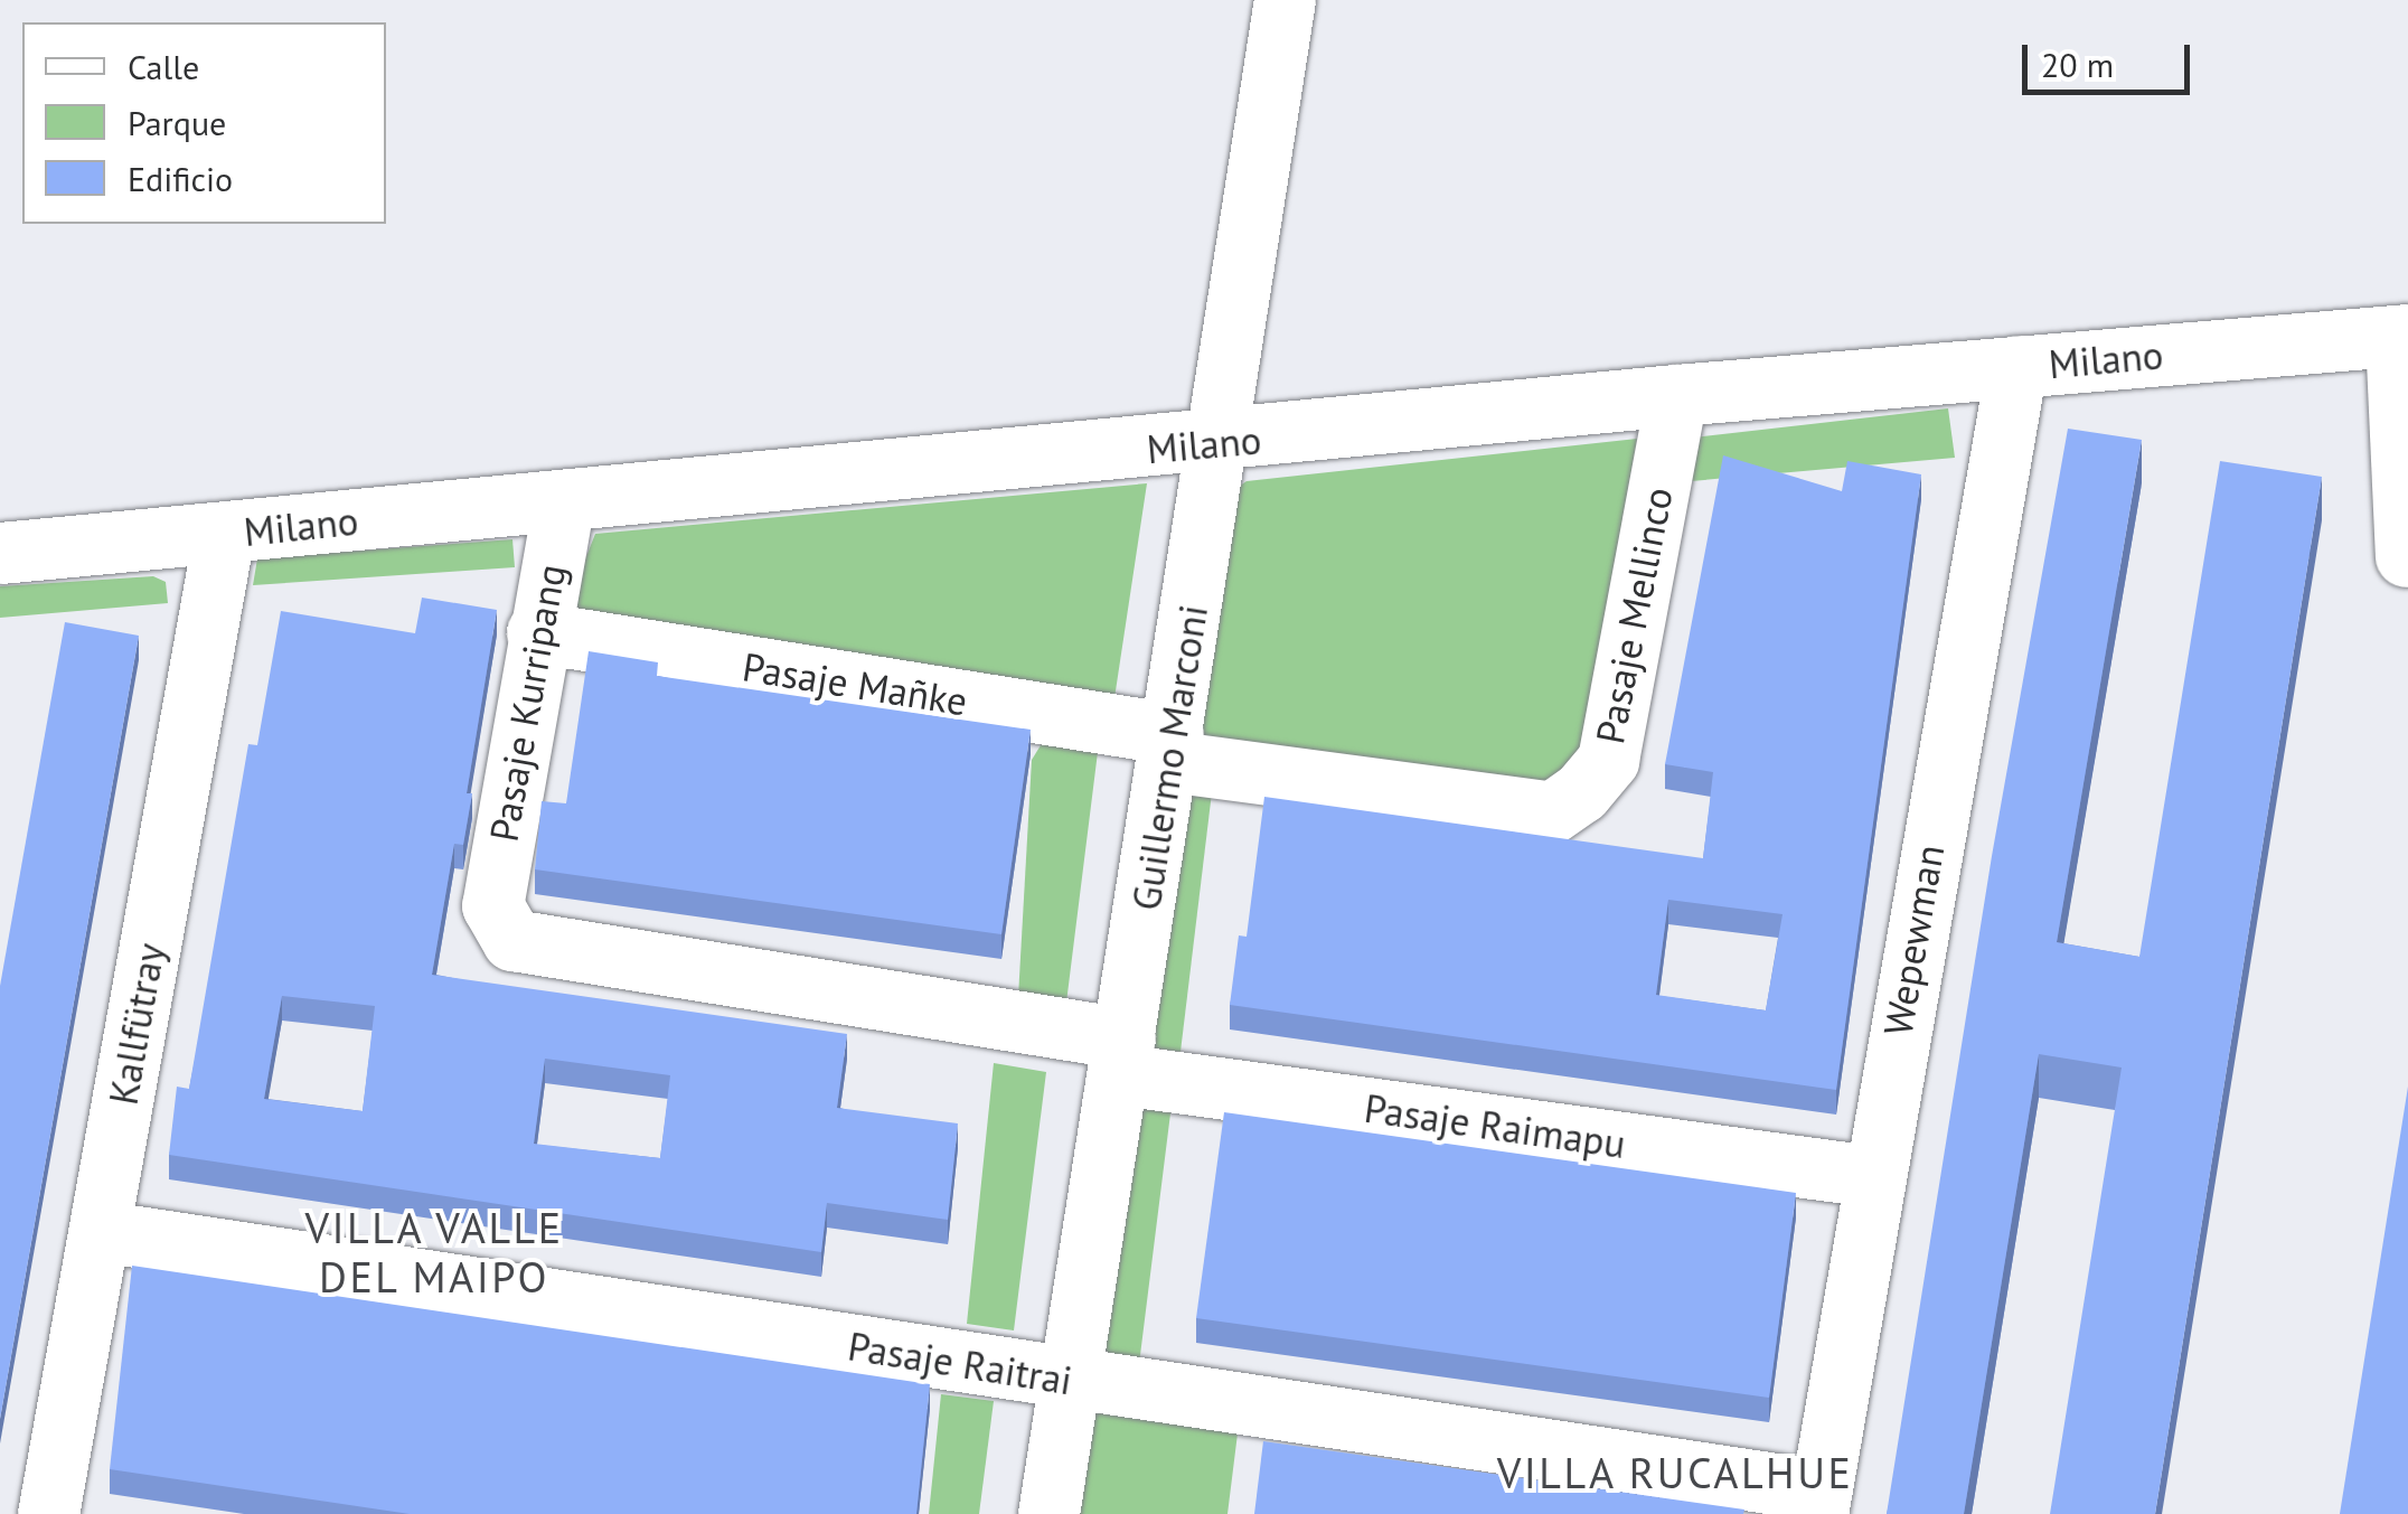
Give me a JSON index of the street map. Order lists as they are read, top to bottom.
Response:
{
  "streets": {
    "street": [
      "Milano",
      "Pasaje Mellinco",
      "Pasaje Mañke",
      "Pasaje Kurripang",
      "Guillermo Marconi",
      "Wepewman",
      "Kallfütray",
      "Pasaje Raimapu",
      "Pasaje Raitrai"
    ]
  },
  "crossings": [
    ["Milano", "Pasaje Mellinco"],
    ["Milano", "Pasaje Kurripang"],
    ["Milano", "Guillermo Marconi"],
    ["Milano", "Wepewman"],
    ["Milano", "Kallfütray"],
    ["Pasaje Mellinco", "Pasaje Mañke"],
    ["Pasaje Mañke", "Pasaje Kurripang"],
    ["Pasaje Mañke", "Guillermo Marconi"],
    ["Pasaje Kurripang", "Pasaje Raimapu"],
    ["Guillermo Marconi", "Pasaje Raimapu"],
    ["Guillermo Marconi", "Pasaje Raitrai"],
    ["Wepewman", "Pasaje Raimapu"],
    ["Wepewman", "Pasaje Raitrai"],
    ["Kallfütray", "Pasaje Raitrai"]
  ],
  "districts": ["VILLA VALLE DEL MAIPO", "VILLA RUCALHUE"],
  "legend": ["Calle", "Parque", "Edificio"],
  "scale_bar": "20 m"
}
